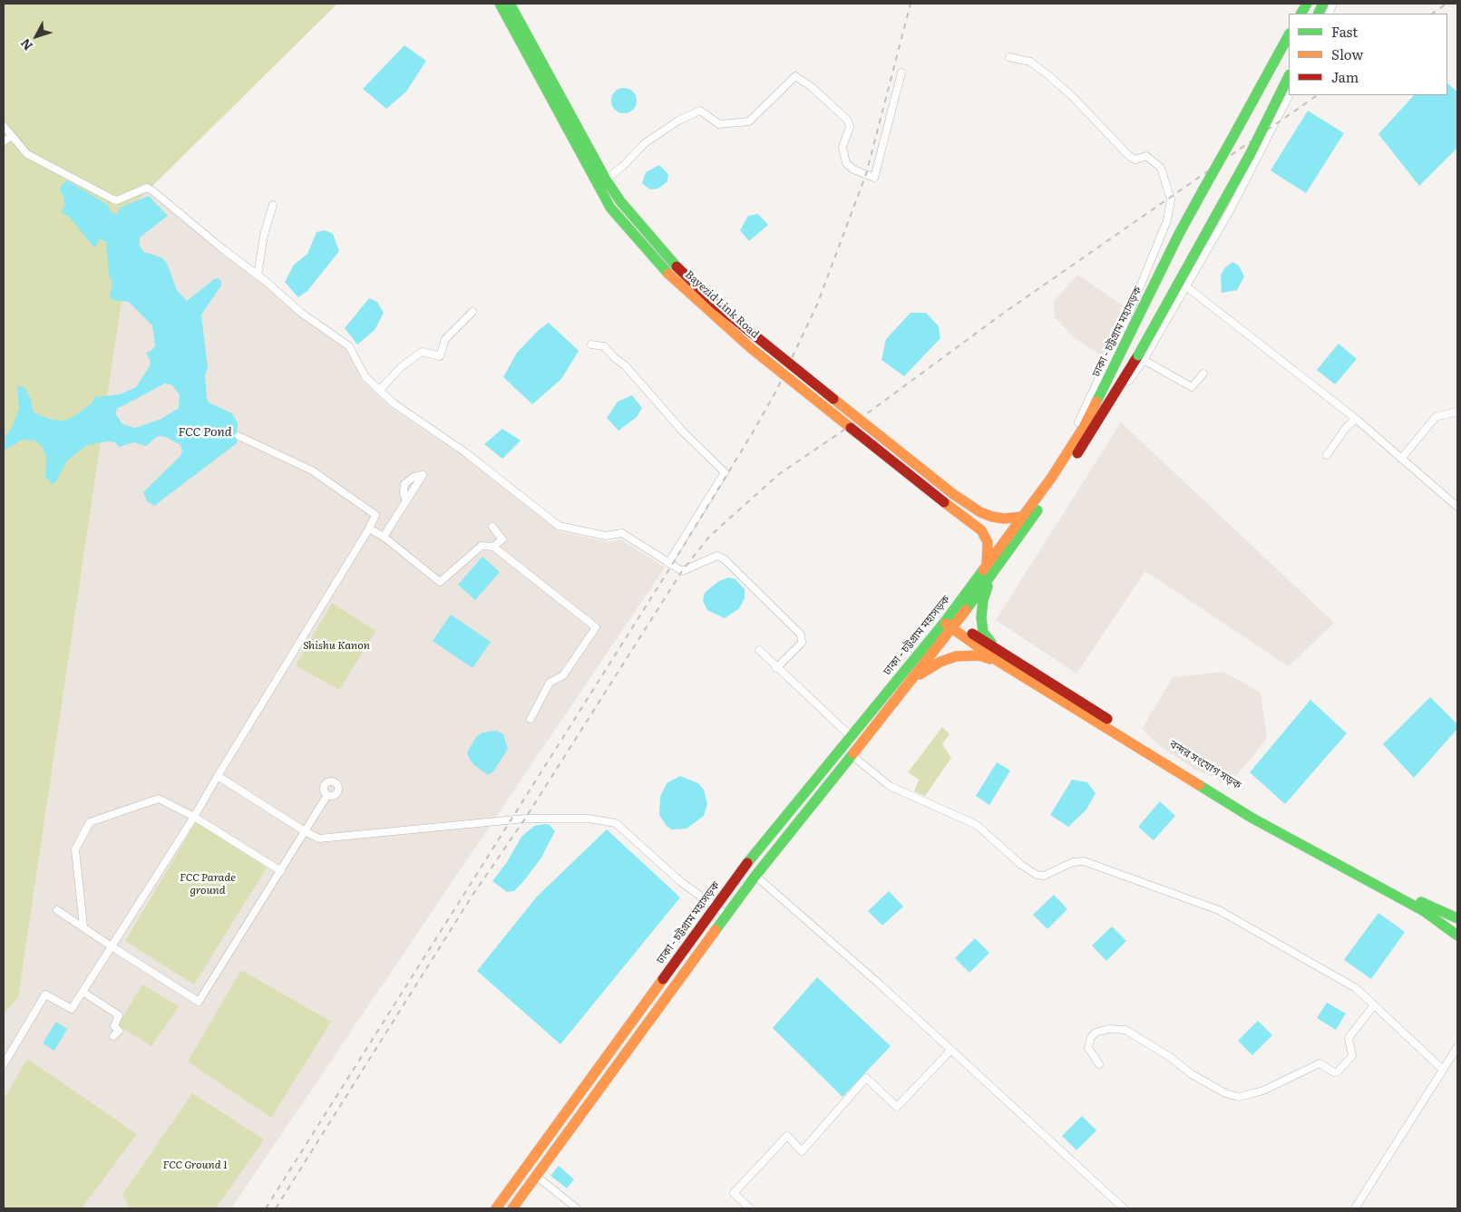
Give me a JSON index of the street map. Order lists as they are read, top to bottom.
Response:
{
  "streets": {
    "main road": ["Bayezid Link Road", "ঢাকা - চট্টগ্রাম মহাসড়ক", "বন্দর সংযোগ সড়ক"]
  },
  "crossings": [
    ["Bayezid Link Road", "ঢাকা - চট্টগ্রাম মহাসড়ক"],
    ["ঢাকা - চট্টগ্রাম মহাসড়ক", "বন্দর সংযোগ সড়ক"]
  ],
  "water": ["FCC Pond"],
  "parks": ["Shishu Kanon", "FCC Parade ground", "FCC Ground 1"],
  "legend": ["Fast", "Slow", "Jam"],
  "north": "bottom left"
}
